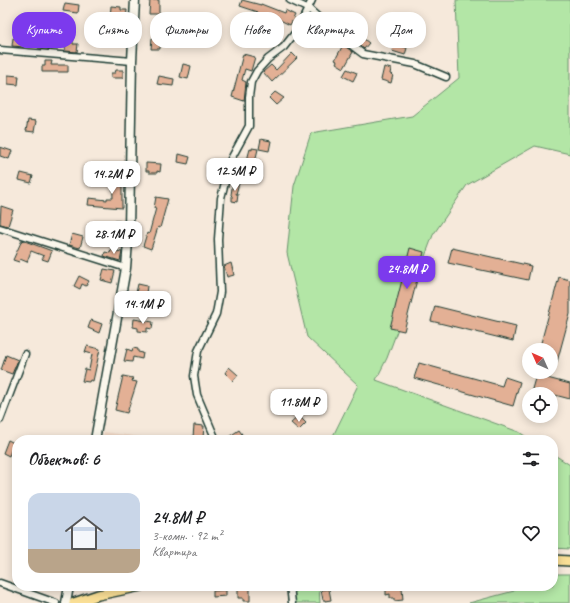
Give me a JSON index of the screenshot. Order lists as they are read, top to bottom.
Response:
{
  "north": "top left",
  "page": {
    "chip": [
      "Купить",
      "Снять",
      "Фильтры",
      "Новое",
      "Квартира",
      "Дом"
    ],
    "price": [
      "12.5M ₽",
      "14.2M ₽",
      "28.1M ₽",
      "24.8M ₽",
      "14.1M ₽",
      "11.8M ₽"
    ],
    "heading": "Объектов: 6",
    "list": [
      {
        "name": "24.8M ₽",
        "note": "3-комн. · 92 m² · Квартира"
      }
    ]
  }
}
